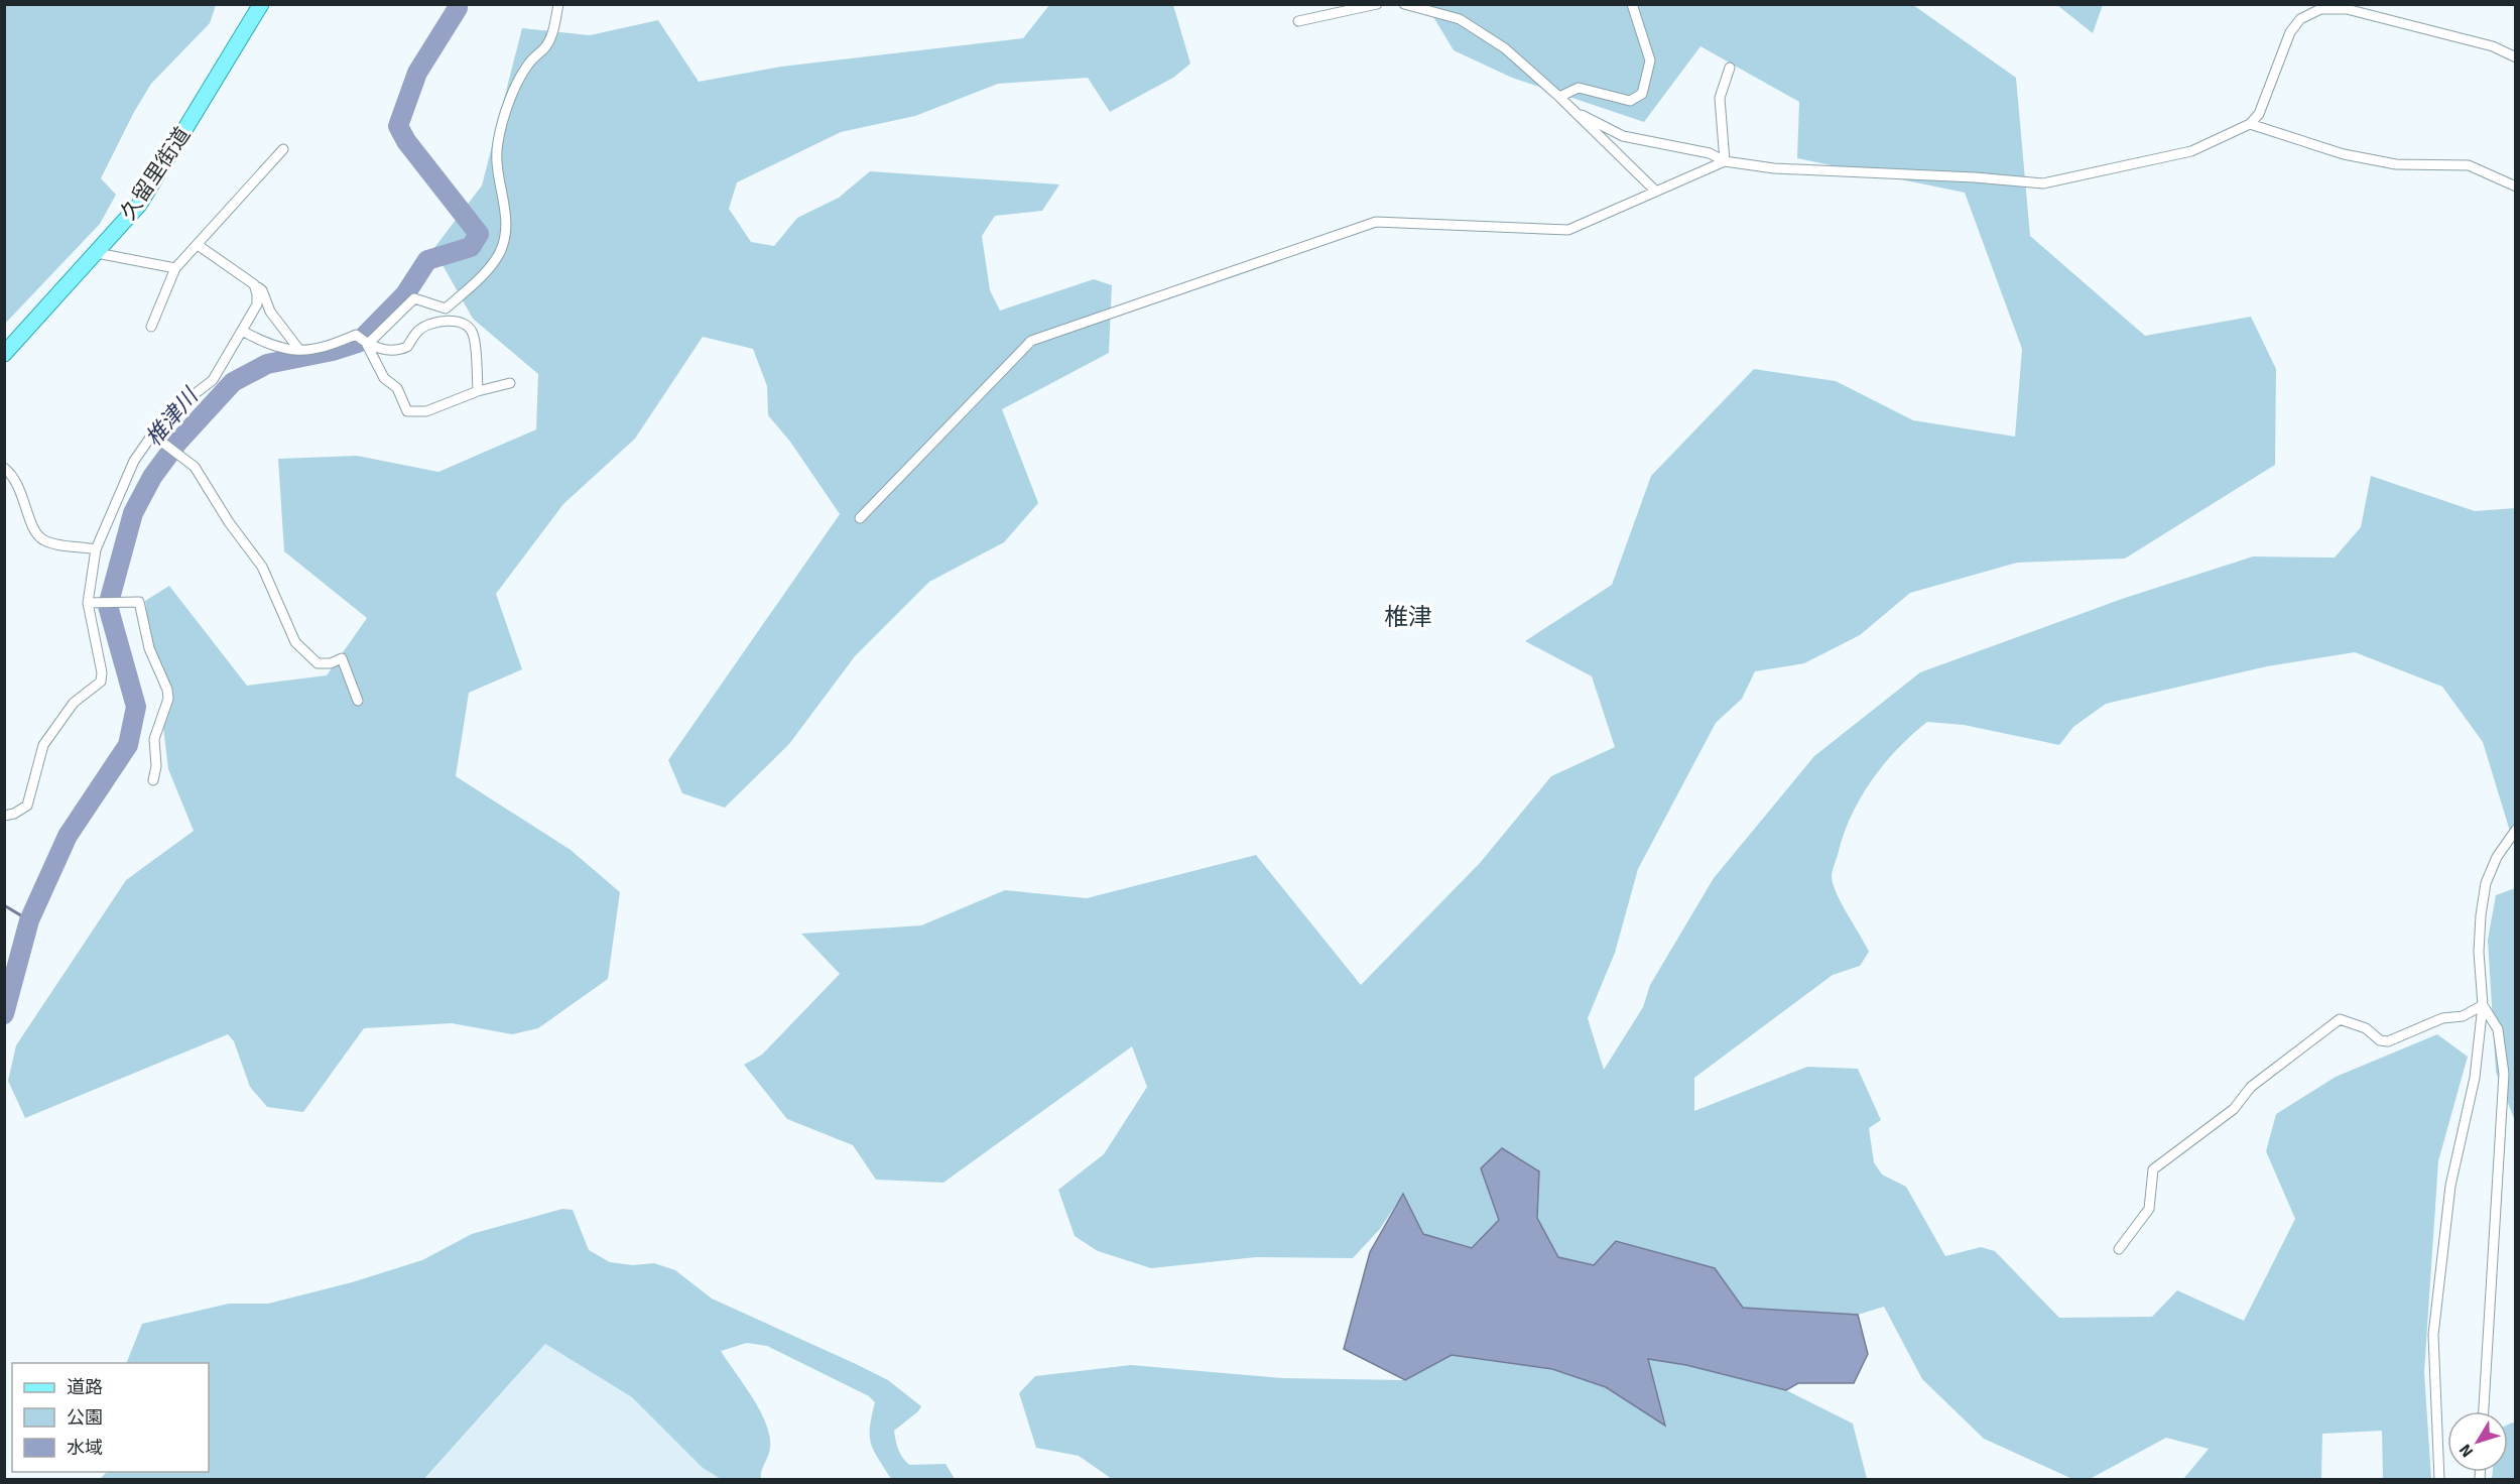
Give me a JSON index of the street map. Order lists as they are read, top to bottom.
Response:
{
  "streets": {
    "main road": ["久留里街道"]
  },
  "districts": ["椎津"],
  "water": ["椎津川"],
  "legend": ["道路", "公園", "水域"],
  "north": "bottom left"
}
